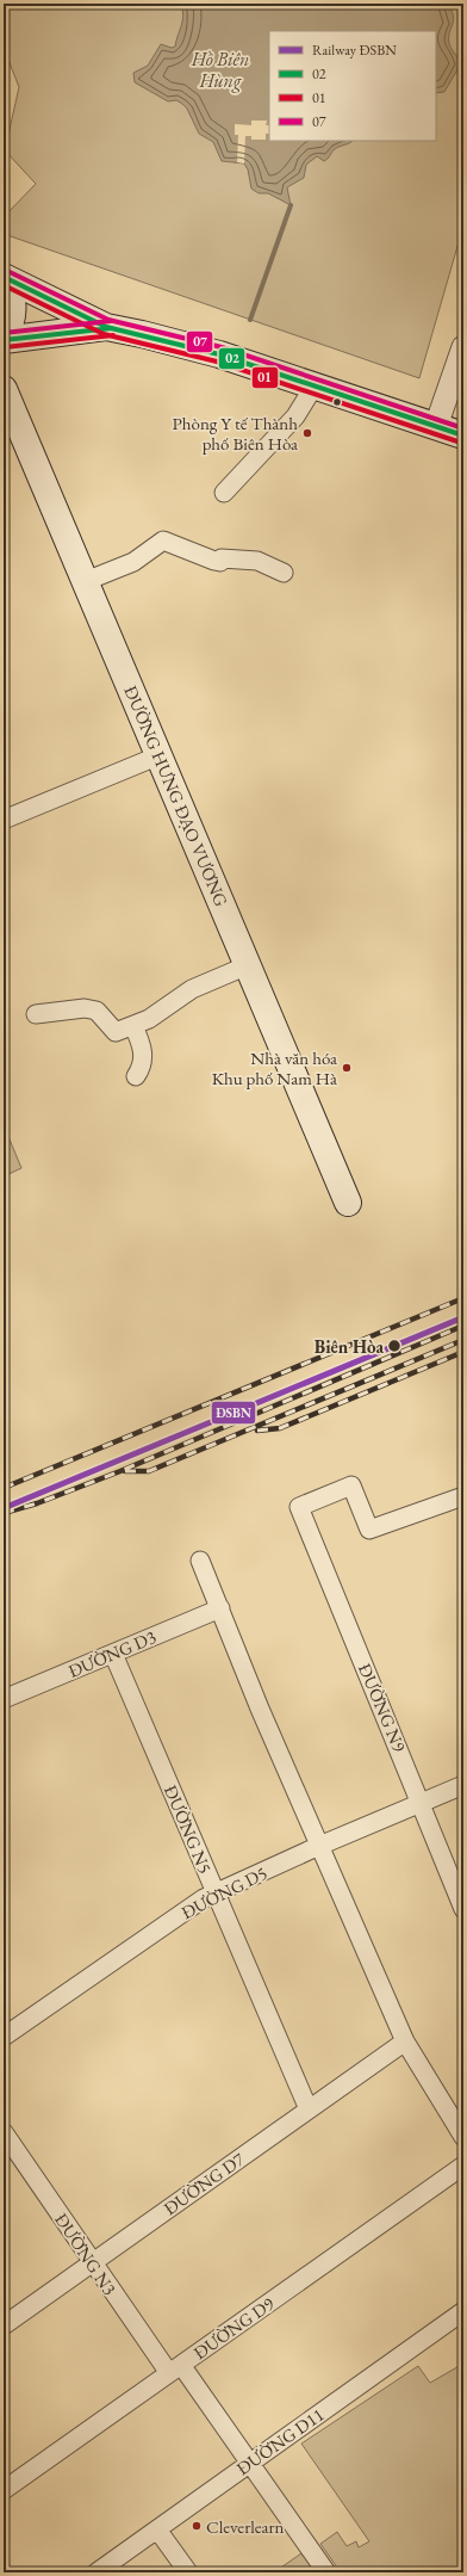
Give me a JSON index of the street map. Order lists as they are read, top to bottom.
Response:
{
  "streets": {
    "main road": ["ĐƯỜNG HƯNG ĐẠO VƯƠNG"],
    "street": [
      "ĐƯỜNG D3",
      "ĐƯỜNG N9",
      "ĐƯỜNG N5",
      "ĐƯỜNG D5",
      "ĐƯỜNG D7",
      "ĐƯỜNG N3",
      "ĐƯỜNG D9",
      "ĐƯỜNG D11"
    ]
  },
  "crossings": [
    ["ĐƯỜNG D3", "ĐƯỜNG N5"],
    ["ĐƯỜNG N9", "ĐƯỜNG D5"],
    ["ĐƯỜNG N5", "ĐƯỜNG D5"],
    ["ĐƯỜNG N5", "ĐƯỜNG D7"],
    ["ĐƯỜNG D7", "ĐƯỜNG N3"],
    ["ĐƯỜNG N3", "ĐƯỜNG D9"],
    ["ĐƯỜNG N3", "ĐƯỜNG D11"]
  ],
  "water": ["Hồ Biên Hùng"],
  "places": [
    "Phòng Y tế Thành phố Biên Hòa",
    "Nhà văn hóa Khu phố Nam Hà",
    "Biên Hòa",
    "Cleverlearn"
  ],
  "lines": [
    "transit line 07",
    "transit line 02",
    "transit line 01",
    "rail line ĐSBN"
  ],
  "legend": [
    "Railway ĐSBN",
    "02",
    "01",
    "07"
  ]
}
